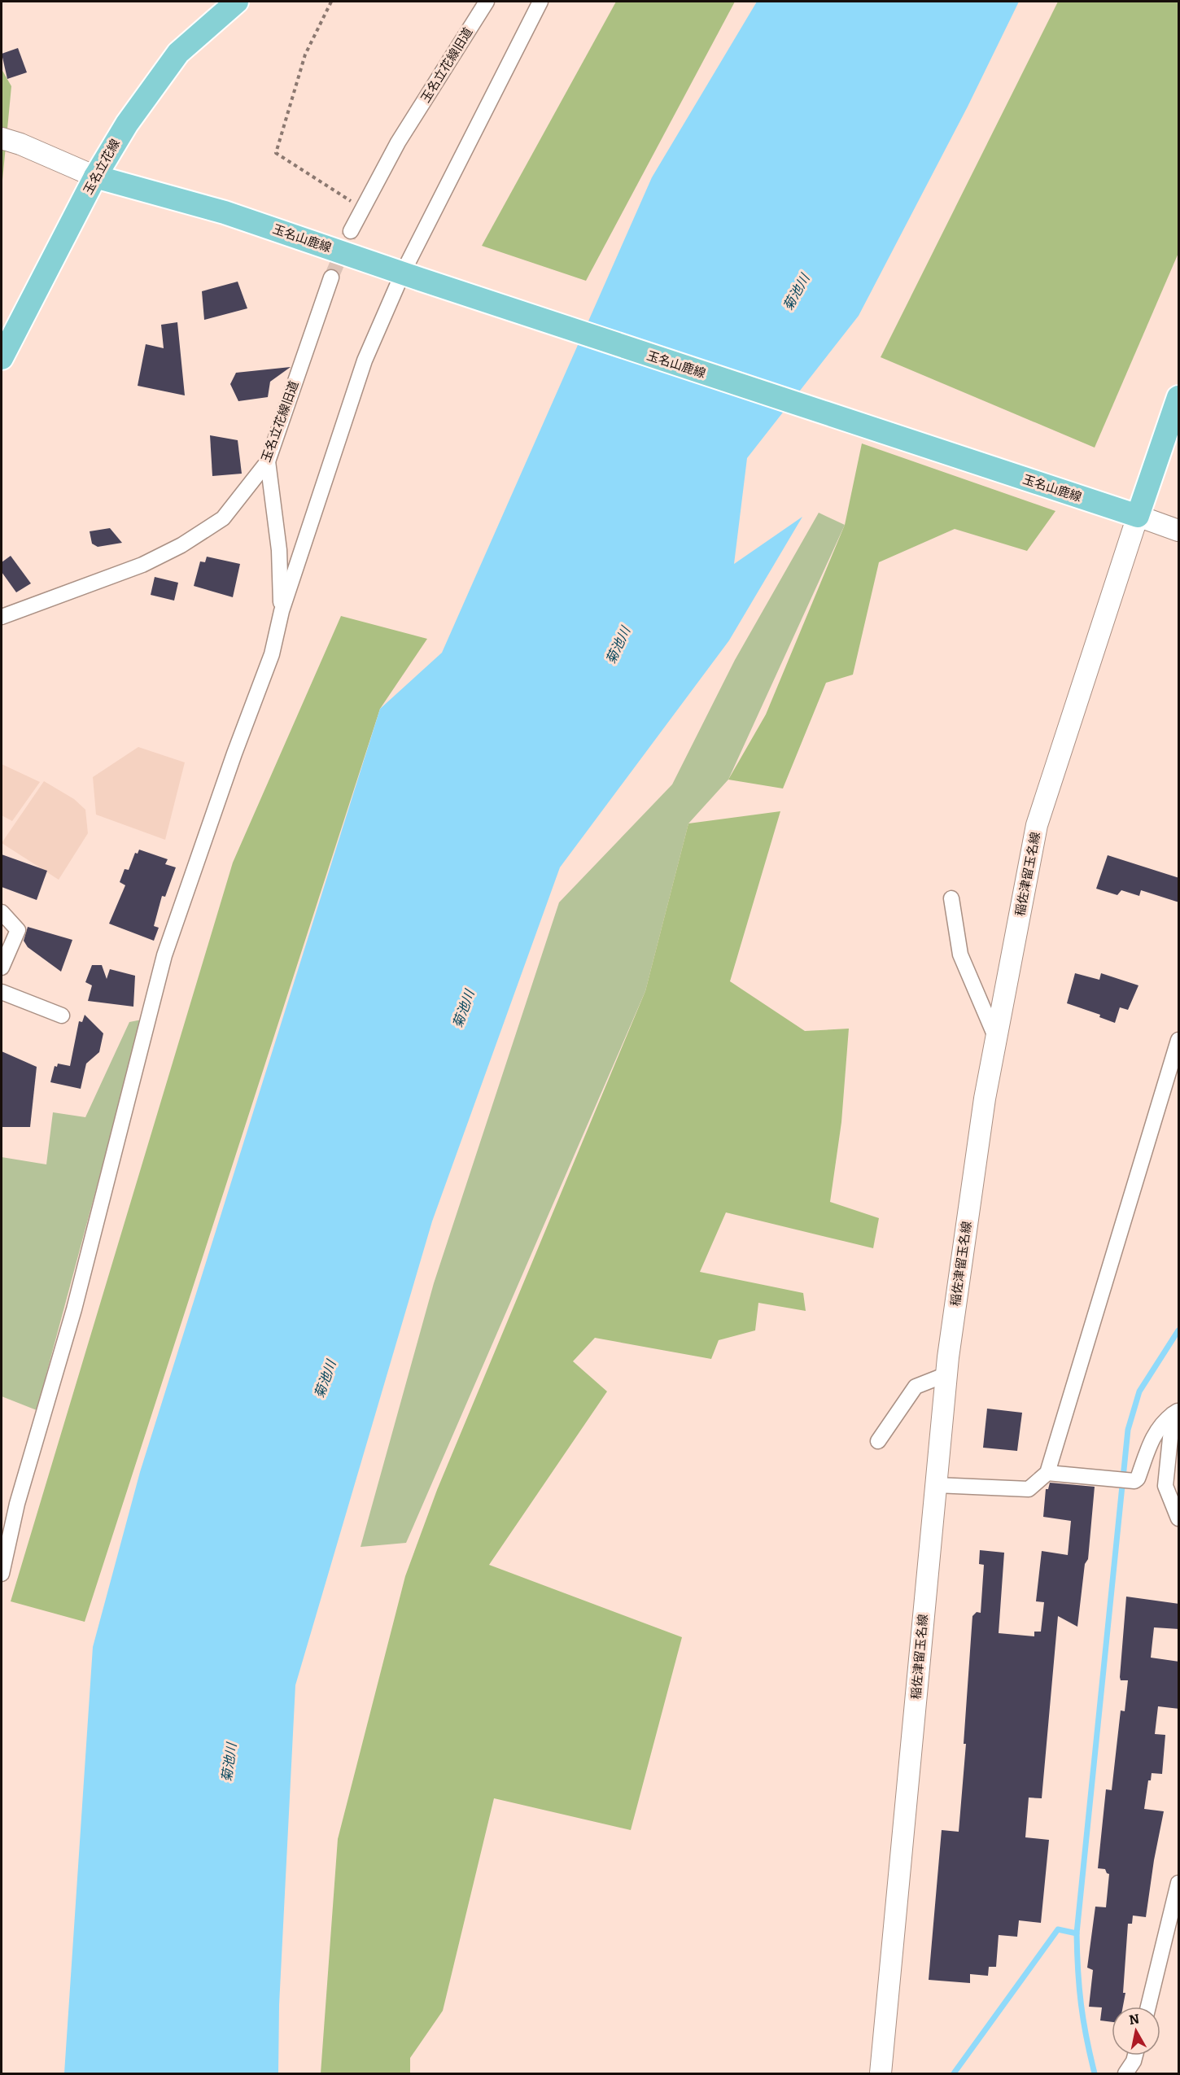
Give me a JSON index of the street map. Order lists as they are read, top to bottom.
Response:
{
  "streets": {
    "main road": ["玉名立花線", "玉名山鹿線", "稲佐津留玉名線"],
    "street": ["玉名立花線旧道"]
  },
  "crossings": [
    ["玉名立花線", "玉名山鹿線"],
    ["玉名山鹿線", "稲佐津留玉名線"]
  ],
  "water": ["菊池川"],
  "north": "top"
}
